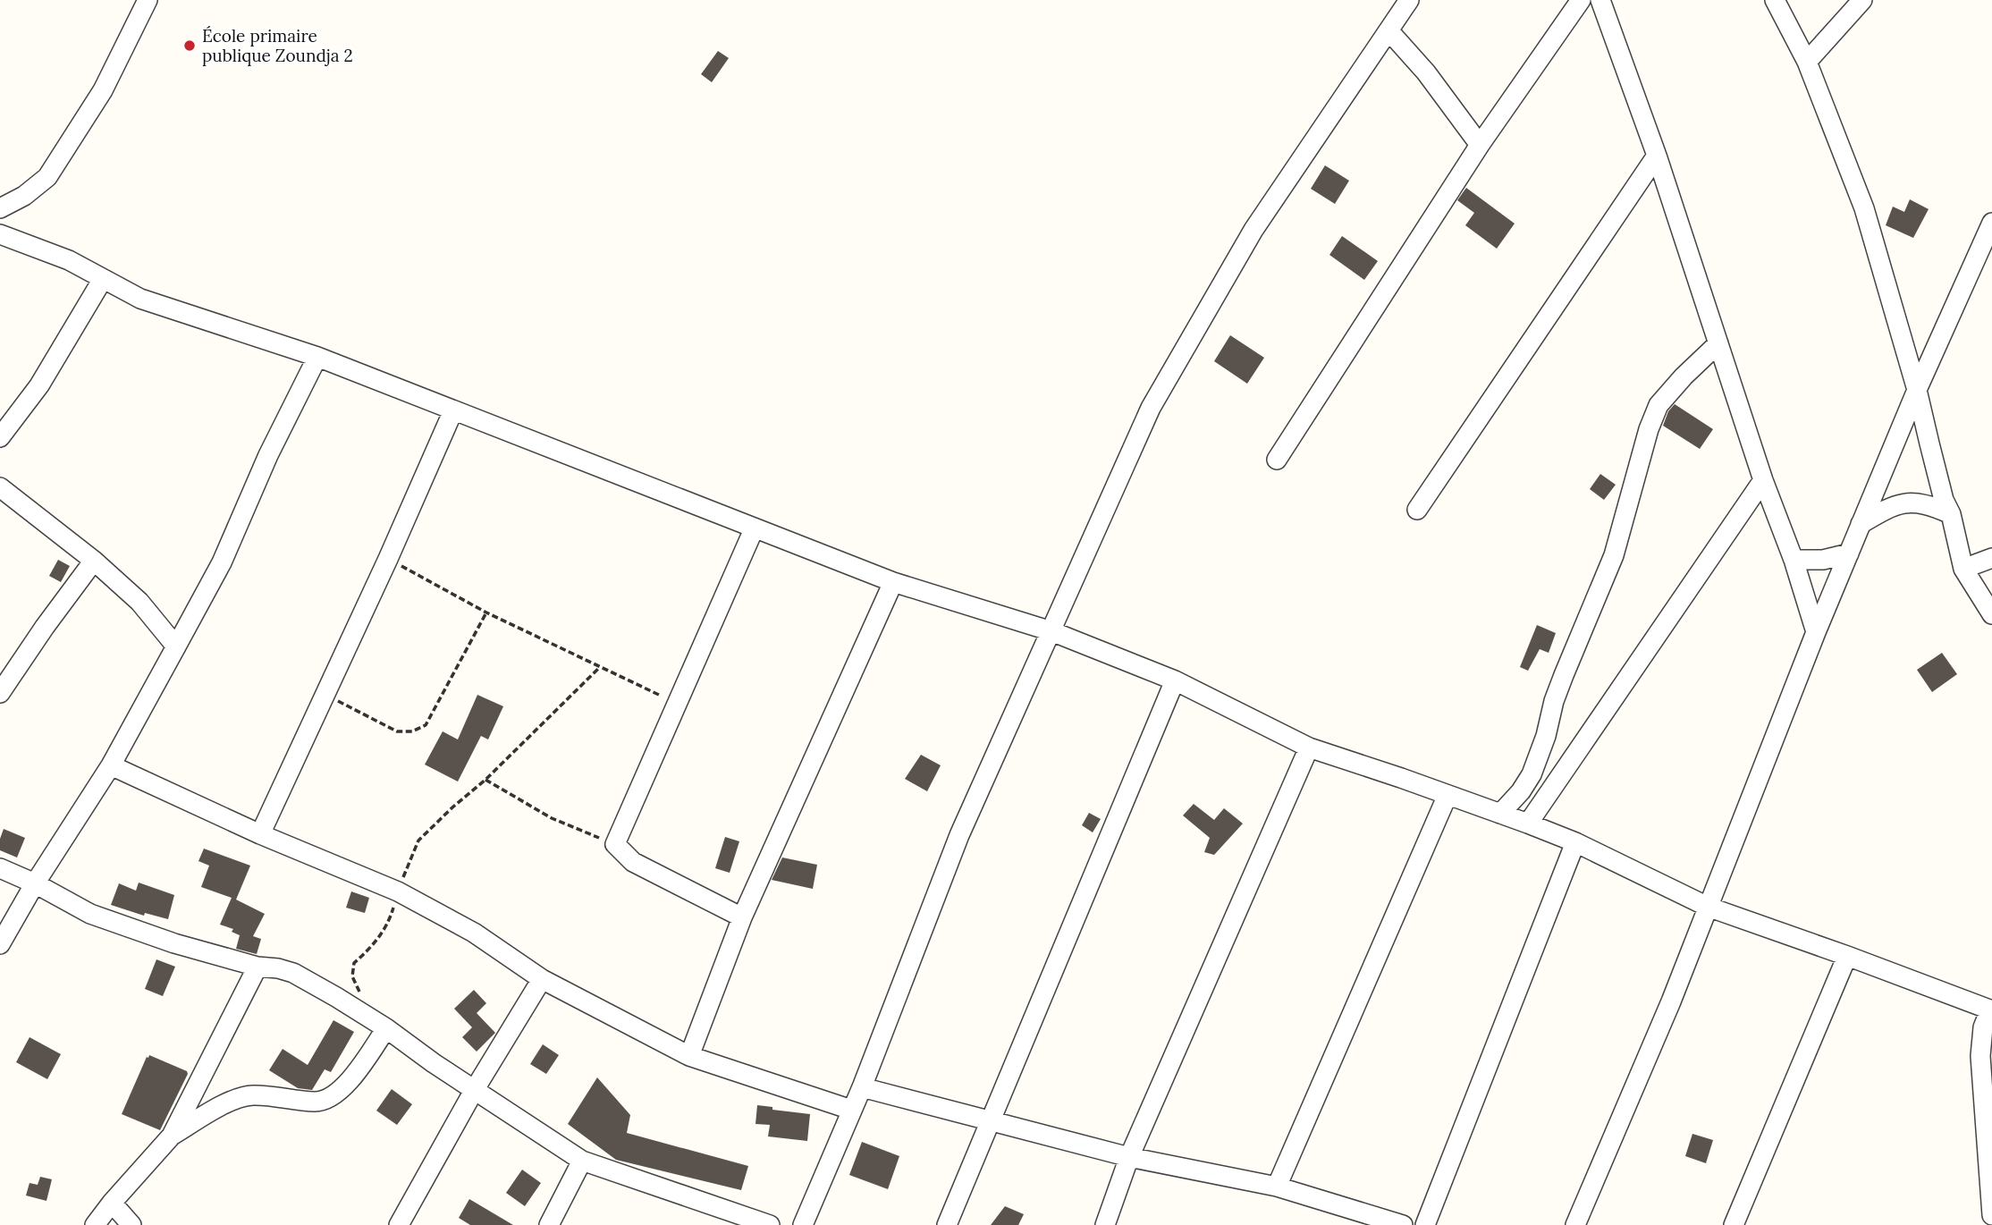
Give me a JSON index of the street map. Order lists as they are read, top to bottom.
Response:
{
  "places": ["École primaire publique Zoundja 2"]
}
